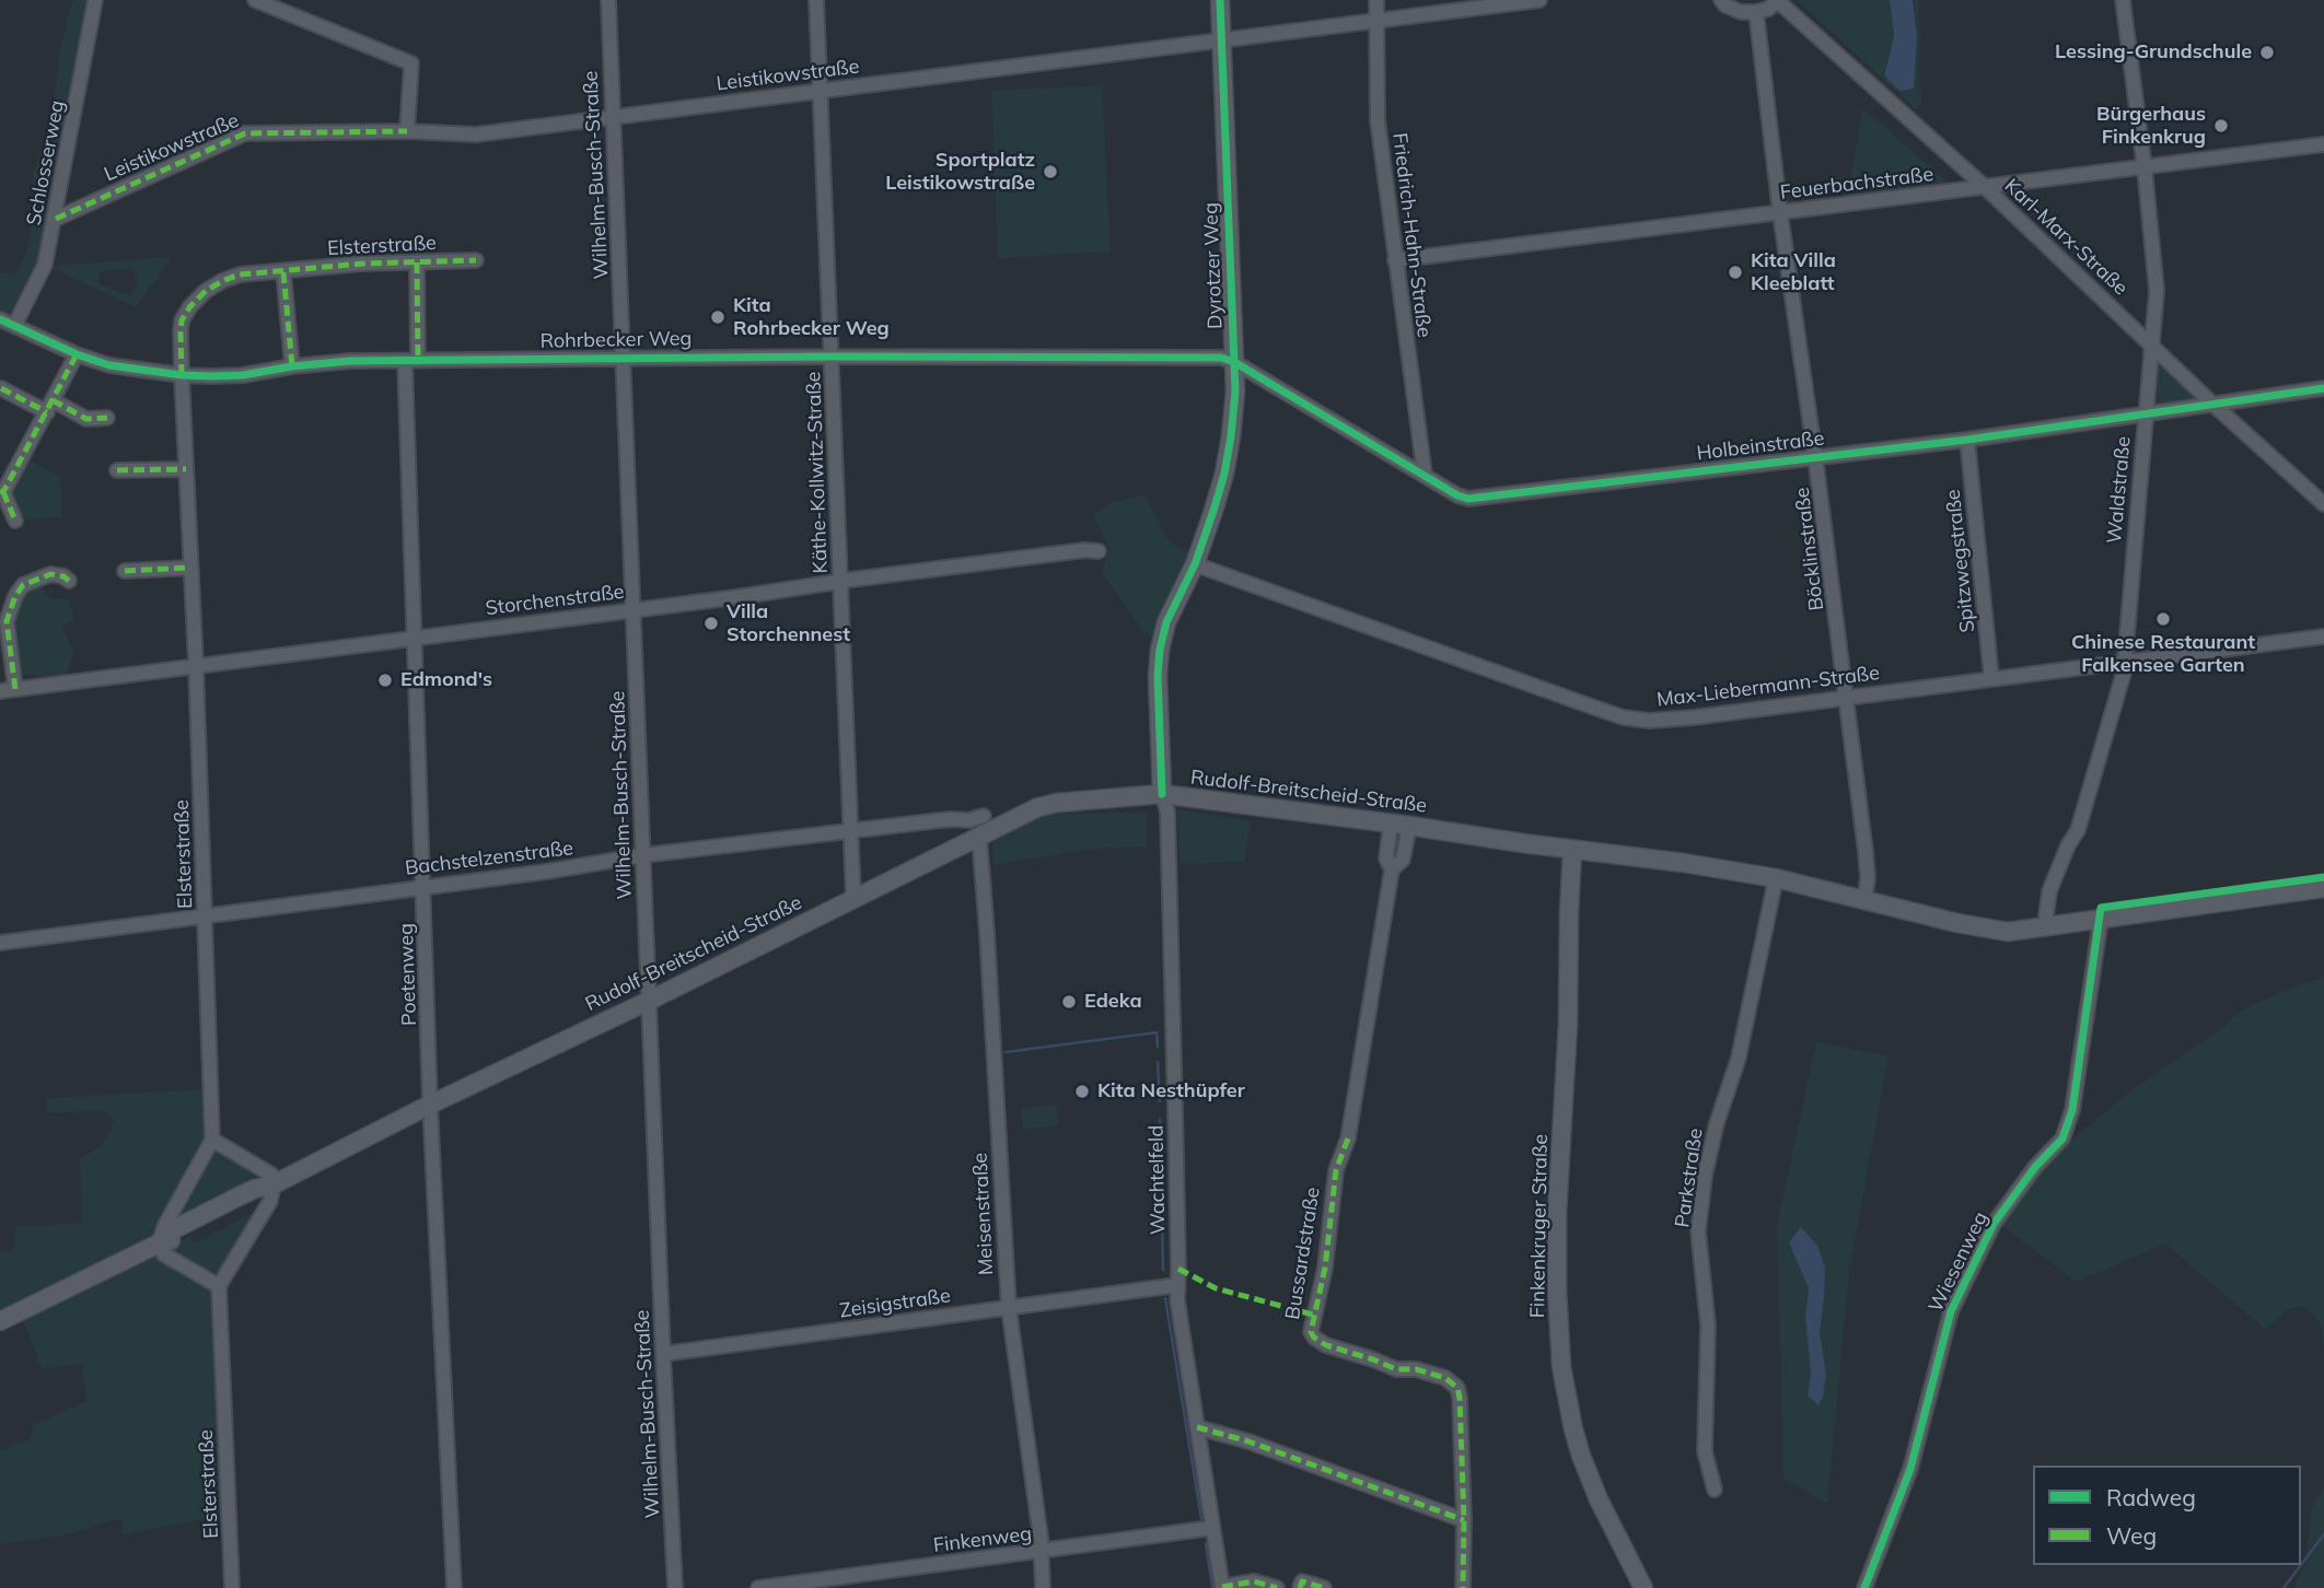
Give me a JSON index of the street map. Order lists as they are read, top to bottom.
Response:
{
  "streets": {
    "street": [
      "Leistikowstraße",
      "Schlosserweg",
      "Wilhelm-Busch-Straße",
      "Feuerbachstraße",
      "Friedrich-Hahn-Straße",
      "Karl-Marx-Straße",
      "Elsterstraße",
      "Dyrotzer Weg",
      "Rohrbecker Weg",
      "Holbeinstraße",
      "Käthe-Kollwitz-Straße",
      "Waldstraße",
      "Böcklinstraße",
      "Spitzwegstraße",
      "Storchenstraße",
      "Max-Liebermann-Straße",
      "Rudolf-Breitscheid-Straße",
      "Bachstelzenstraße",
      "Poetenweg",
      "Parkstraße",
      "Wachtelfeld",
      "Meisenstraße",
      "Finkenkruger Straße",
      "Bussardstraße",
      "Wiesenweg",
      "Zeisigstraße",
      "Finkenweg"
    ]
  },
  "crossings": [
    ["Leistikowstraße", "Schlosserweg"],
    ["Leistikowstraße", "Wilhelm-Busch-Straße"],
    ["Leistikowstraße", "Friedrich-Hahn-Straße"],
    ["Leistikowstraße", "Dyrotzer Weg"],
    ["Leistikowstraße", "Käthe-Kollwitz-Straße"],
    ["Schlosserweg", "Rohrbecker Weg"],
    ["Wilhelm-Busch-Straße", "Rohrbecker Weg"],
    ["Wilhelm-Busch-Straße", "Storchenstraße"],
    ["Wilhelm-Busch-Straße", "Rudolf-Breitscheid-Straße"],
    ["Wilhelm-Busch-Straße", "Bachstelzenstraße"],
    ["Wilhelm-Busch-Straße", "Zeisigstraße"],
    ["Feuerbachstraße", "Friedrich-Hahn-Straße"],
    ["Feuerbachstraße", "Karl-Marx-Straße"],
    ["Feuerbachstraße", "Waldstraße"],
    ["Feuerbachstraße", "Böcklinstraße"],
    ["Friedrich-Hahn-Straße", "Holbeinstraße"],
    ["Karl-Marx-Straße", "Holbeinstraße"],
    ["Karl-Marx-Straße", "Waldstraße"],
    ["Elsterstraße", "Rohrbecker Weg"],
    ["Elsterstraße", "Storchenstraße"],
    ["Elsterstraße", "Bachstelzenstraße"],
    ["Dyrotzer Weg", "Rohrbecker Weg"],
    ["Dyrotzer Weg", "Holbeinstraße"],
    ["Dyrotzer Weg", "Max-Liebermann-Straße"],
    ["Dyrotzer Weg", "Rudolf-Breitscheid-Straße"],
    ["Dyrotzer Weg", "Wachtelfeld"],
    ["Rohrbecker Weg", "Holbeinstraße"],
    ["Rohrbecker Weg", "Käthe-Kollwitz-Straße"],
    ["Rohrbecker Weg", "Poetenweg"],
    ["Holbeinstraße", "Waldstraße"],
    ["Holbeinstraße", "Böcklinstraße"],
    ["Holbeinstraße", "Spitzwegstraße"],
    ["Käthe-Kollwitz-Straße", "Storchenstraße"],
    ["Käthe-Kollwitz-Straße", "Rudolf-Breitscheid-Straße"],
    ["Käthe-Kollwitz-Straße", "Bachstelzenstraße"],
    ["Waldstraße", "Max-Liebermann-Straße"],
    ["Waldstraße", "Rudolf-Breitscheid-Straße"],
    ["Böcklinstraße", "Max-Liebermann-Straße"],
    ["Böcklinstraße", "Rudolf-Breitscheid-Straße"],
    ["Spitzwegstraße", "Max-Liebermann-Straße"],
    ["Storchenstraße", "Poetenweg"],
    ["Rudolf-Breitscheid-Straße", "Poetenweg"],
    ["Rudolf-Breitscheid-Straße", "Parkstraße"],
    ["Rudolf-Breitscheid-Straße", "Wachtelfeld"],
    ["Rudolf-Breitscheid-Straße", "Meisenstraße"],
    ["Rudolf-Breitscheid-Straße", "Finkenkruger Straße"],
    ["Rudolf-Breitscheid-Straße", "Bussardstraße"],
    ["Rudolf-Breitscheid-Straße", "Wiesenweg"],
    ["Bachstelzenstraße", "Poetenweg"],
    ["Wachtelfeld", "Zeisigstraße"],
    ["Wachtelfeld", "Finkenweg"],
    ["Meisenstraße", "Zeisigstraße"],
    ["Meisenstraße", "Finkenweg"]
  ],
  "places": [
    "Lessing-Grundschule",
    "Bürgerhaus Finkenkrug",
    "Sportplatz Leistikowstraße",
    "Kita Villa Kleeblatt",
    "Kita Rohrbecker Weg",
    "Chinese Restaurant Falkensee Garten",
    "Villa Storchennest",
    "Edmond's",
    "Edeka",
    "Kita Nesthüpfer"
  ],
  "legend": ["Radweg", "Weg"]
}
